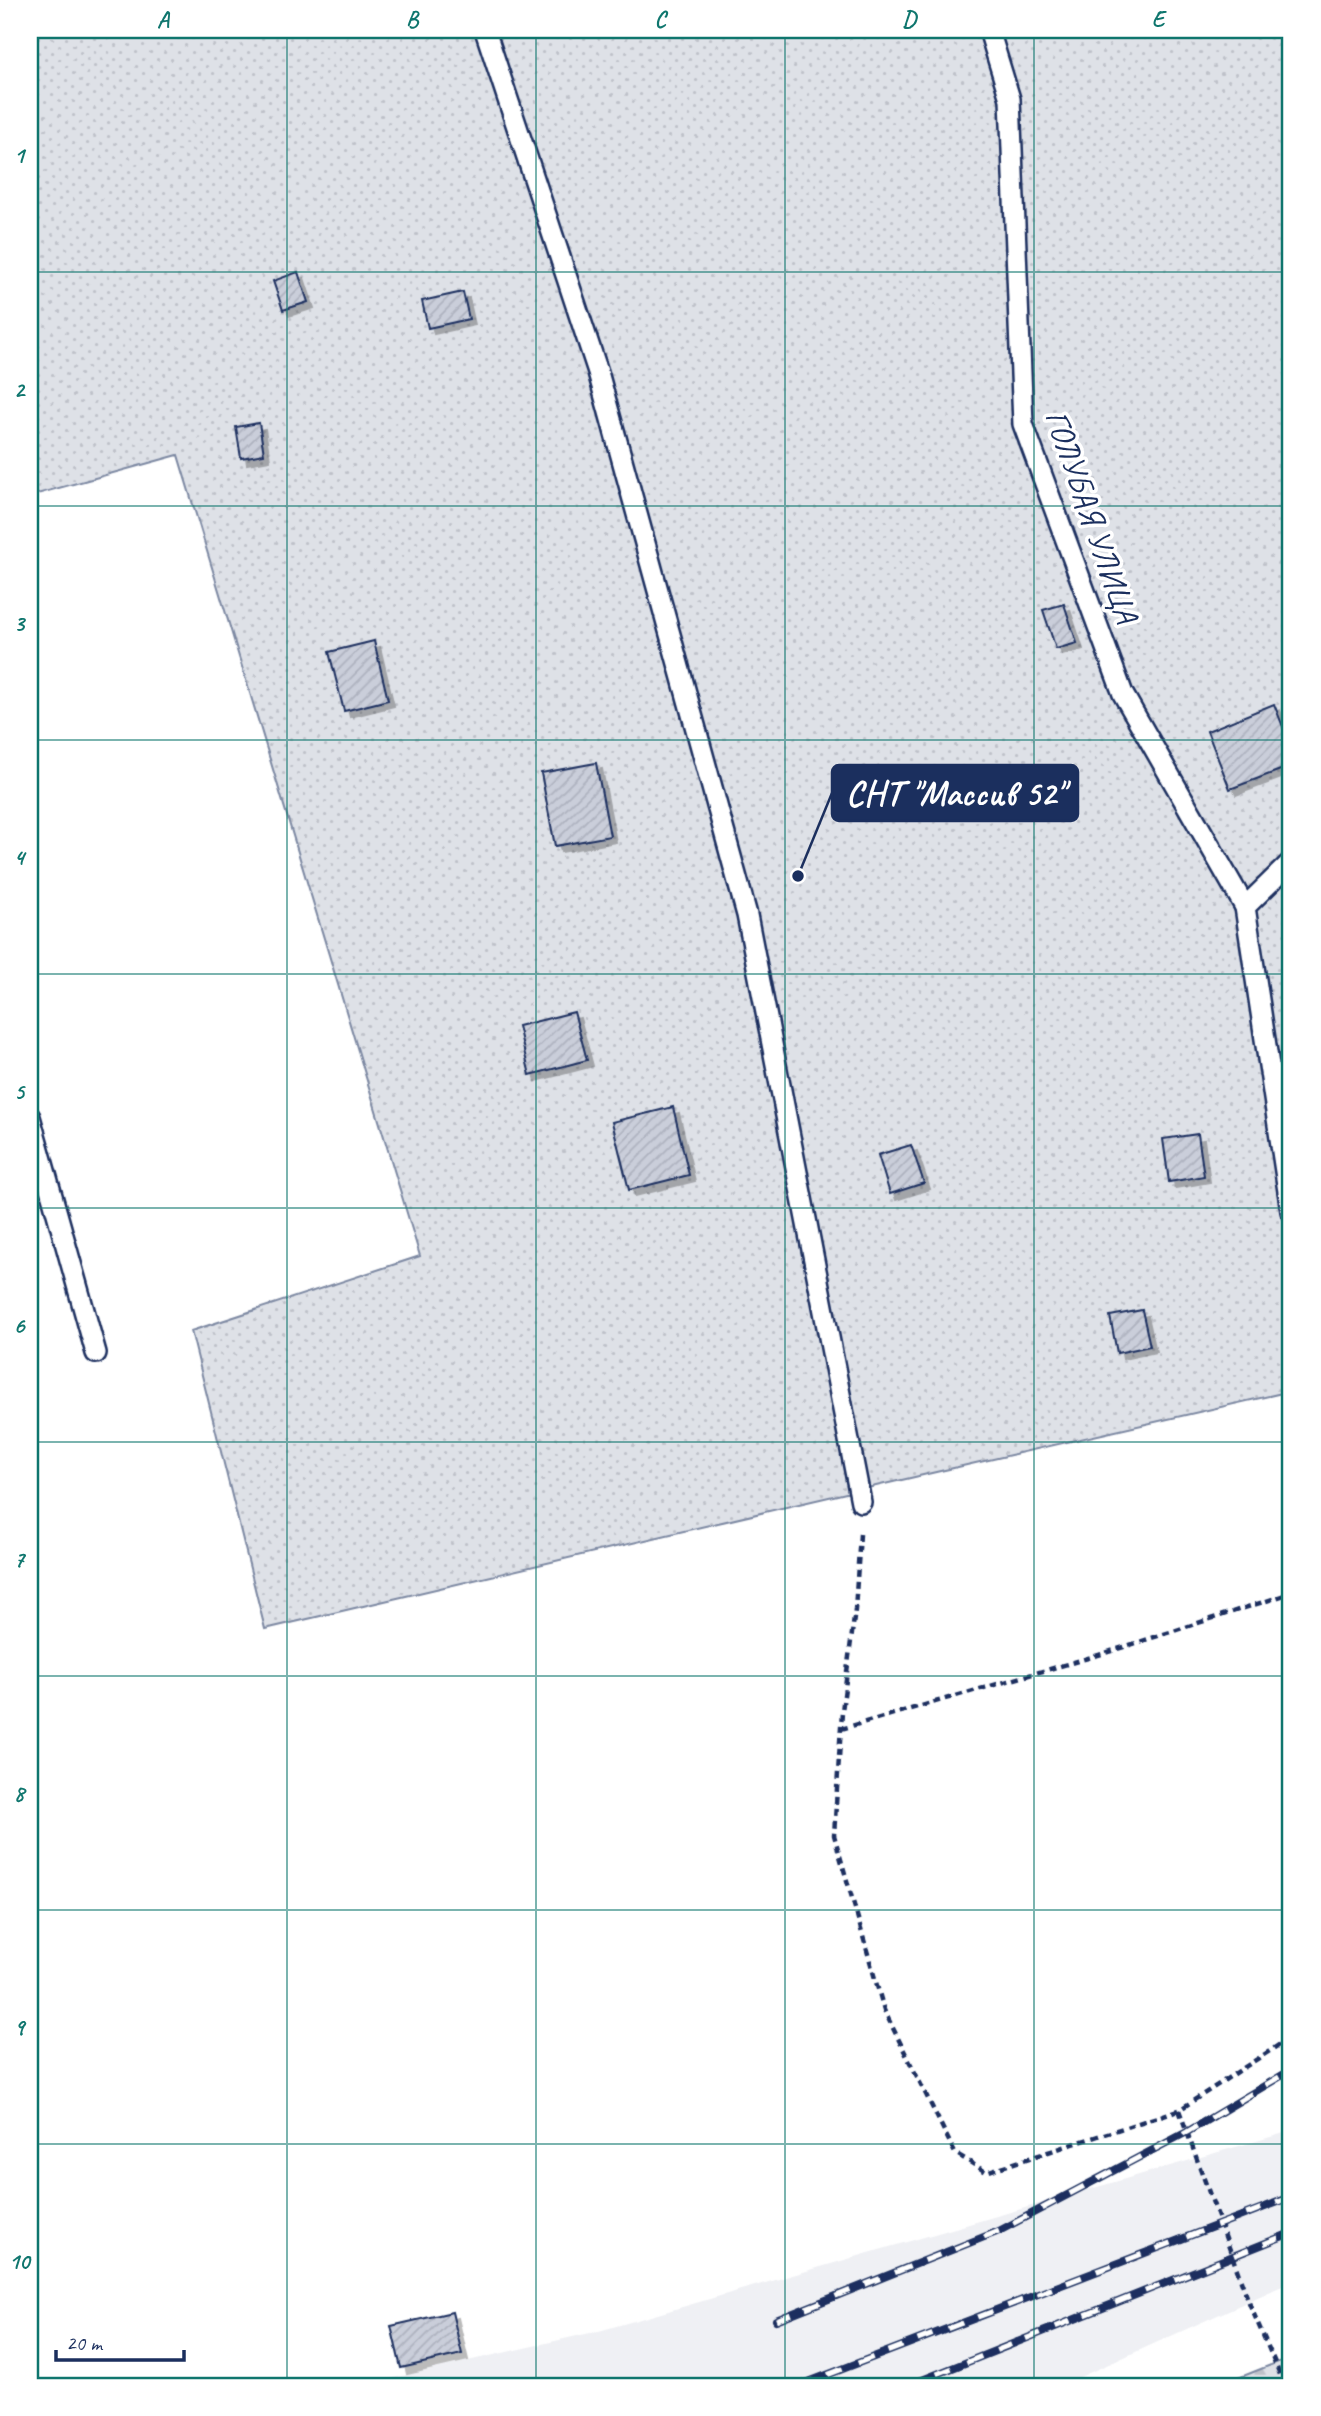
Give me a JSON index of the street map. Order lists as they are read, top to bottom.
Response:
{
  "streets": {
    "lane": ["ГОЛУБАЯ УЛИЦА"]
  },
  "places": ["СНТ \"Массив 52\""],
  "scale_bar": "20 m",
  "grid": {
    "columns": [
      "A",
      "B",
      "C",
      "D",
      "E"
    ],
    "rows": [
      "1",
      "2",
      "3",
      "4",
      "5",
      "6",
      "7",
      "8",
      "9",
      "10"
    ]
  }
}
